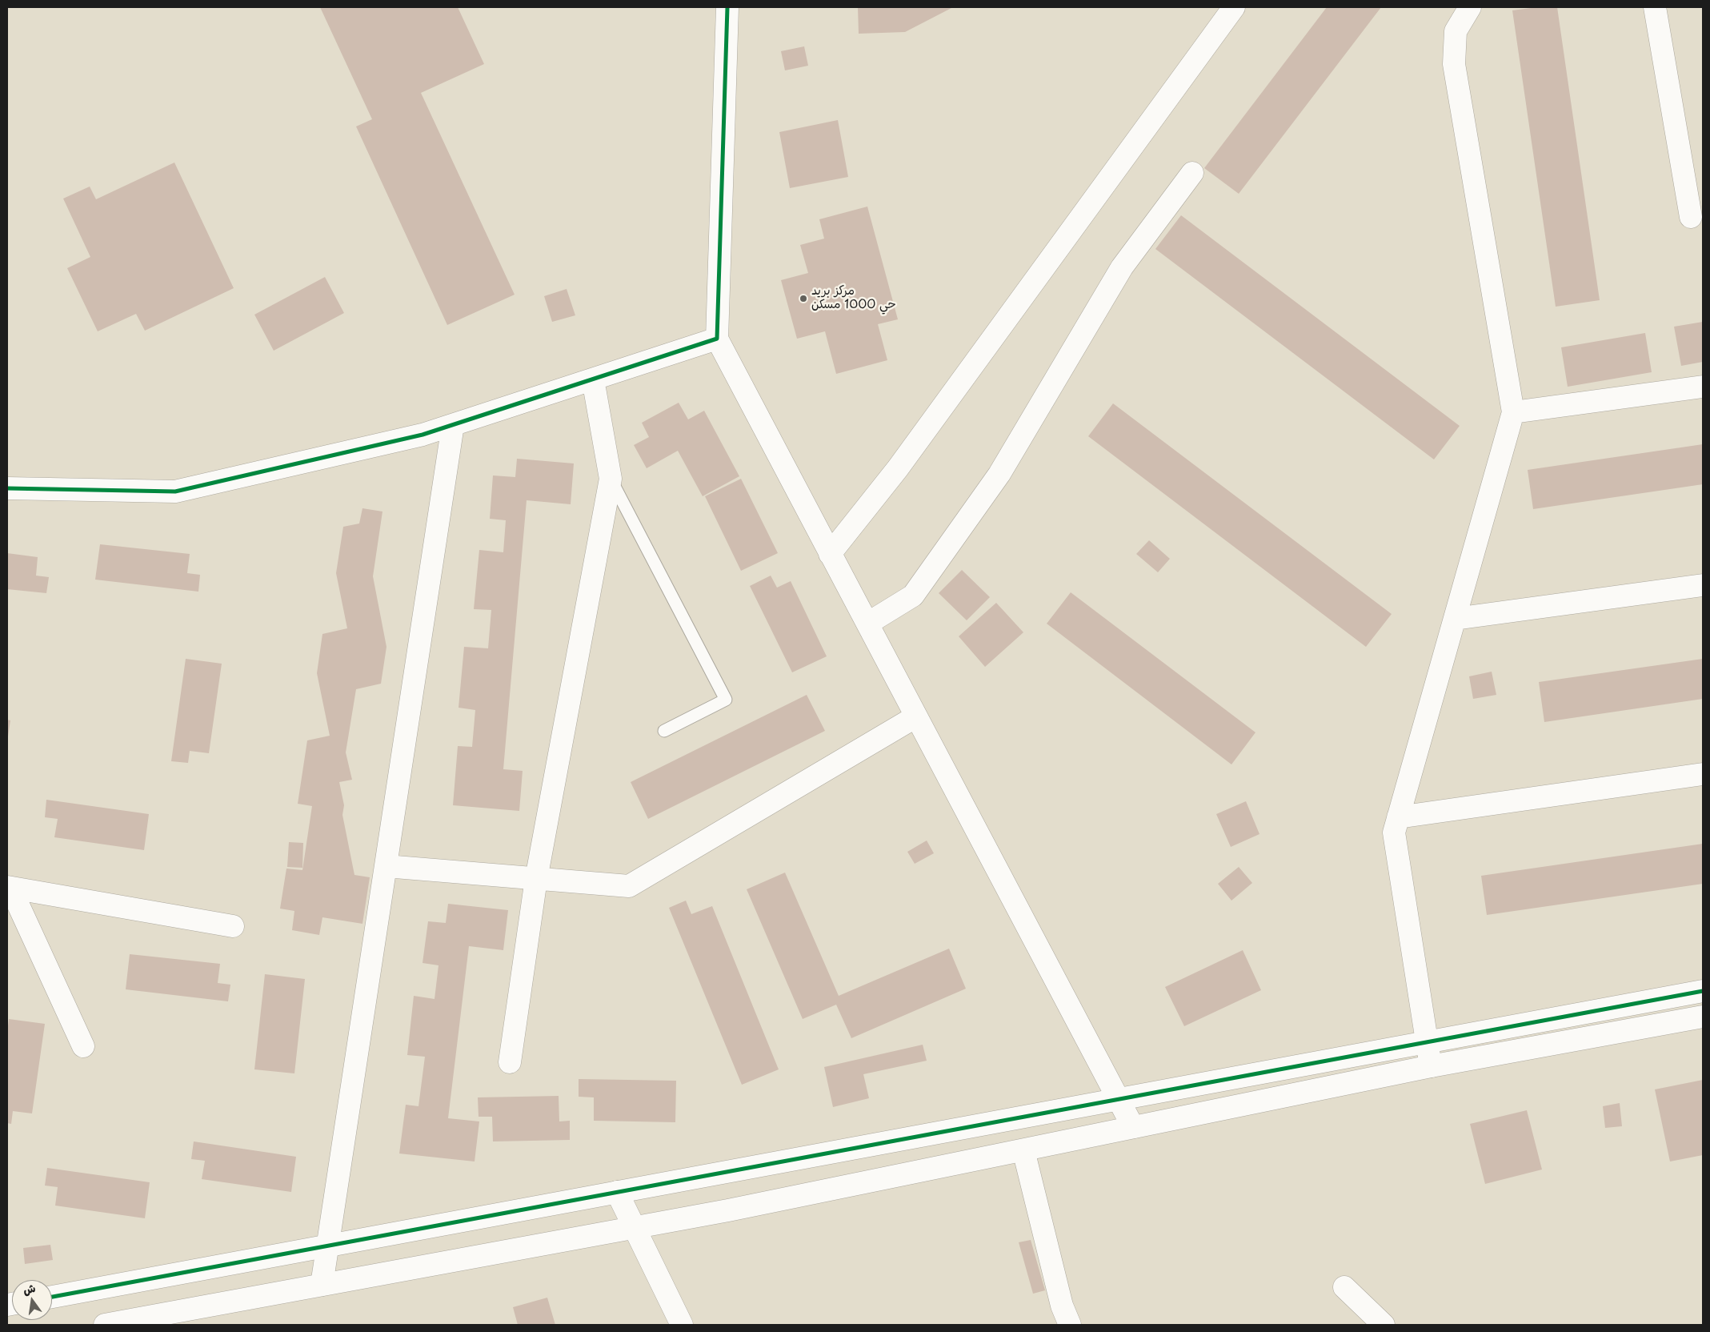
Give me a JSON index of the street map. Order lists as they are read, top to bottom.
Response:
{
  "places": ["مركز بريد حي 1000 مسكن"],
  "north": "top"
}
